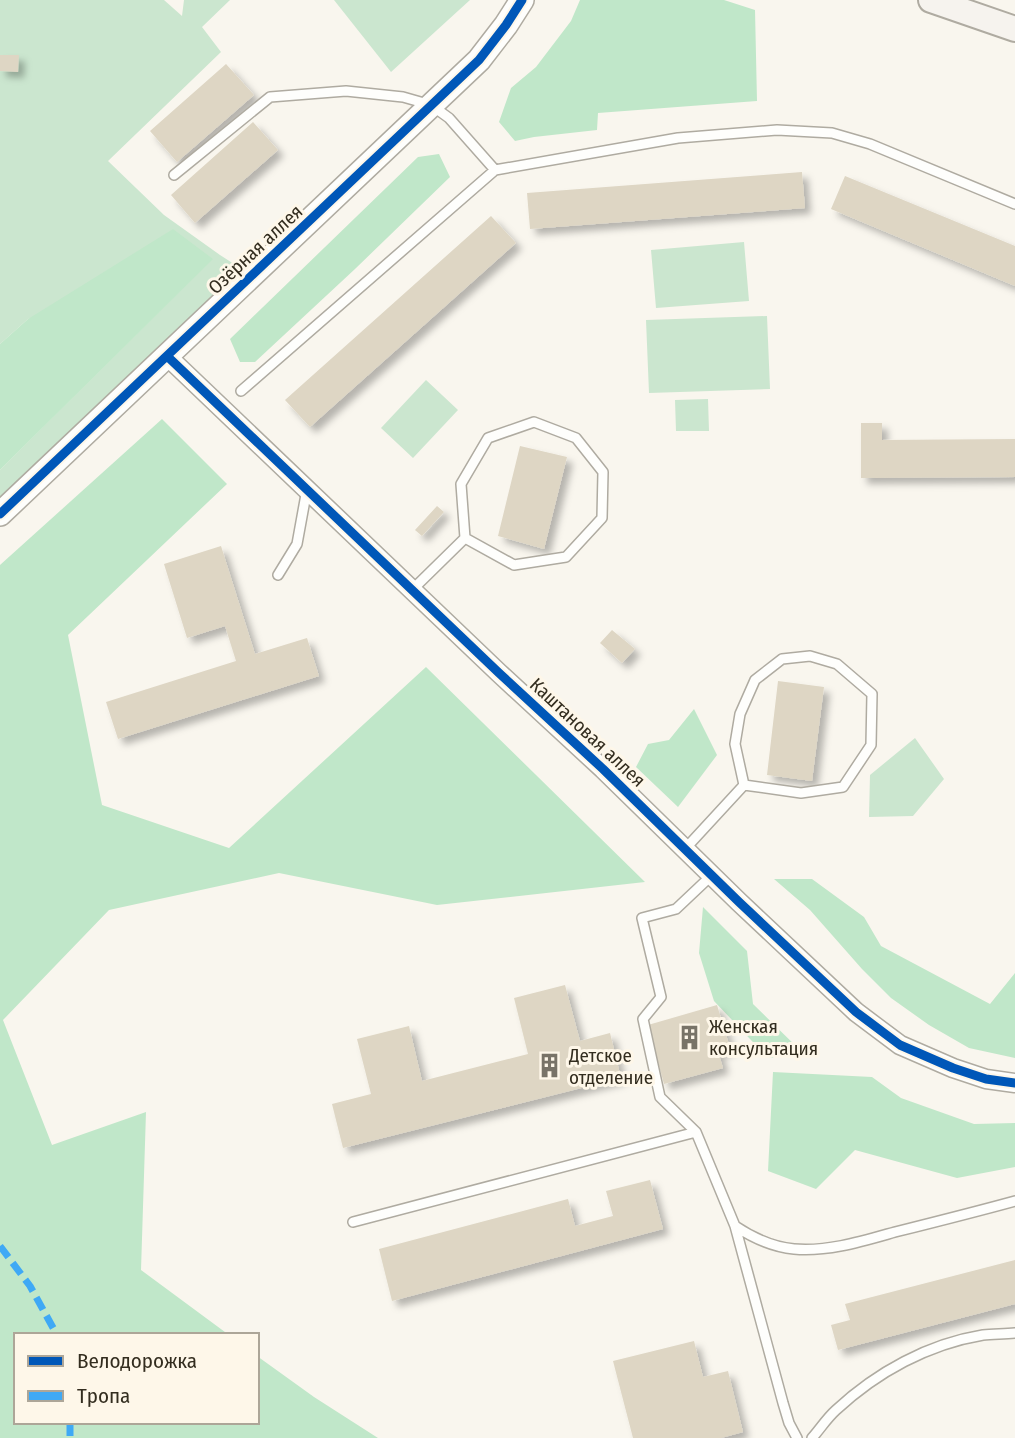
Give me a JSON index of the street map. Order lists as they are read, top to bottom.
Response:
{
  "streets": {
    "street": ["Озёрная аллея", "Каштановая аллея"]
  },
  "crossings": [
    ["Озёрная аллея", "Каштановая аллея"]
  ],
  "places": {
    "building": ["Женская консультация", "Детское отделение"]
  },
  "legend": ["Велодорожка", "Тропа"]
}
